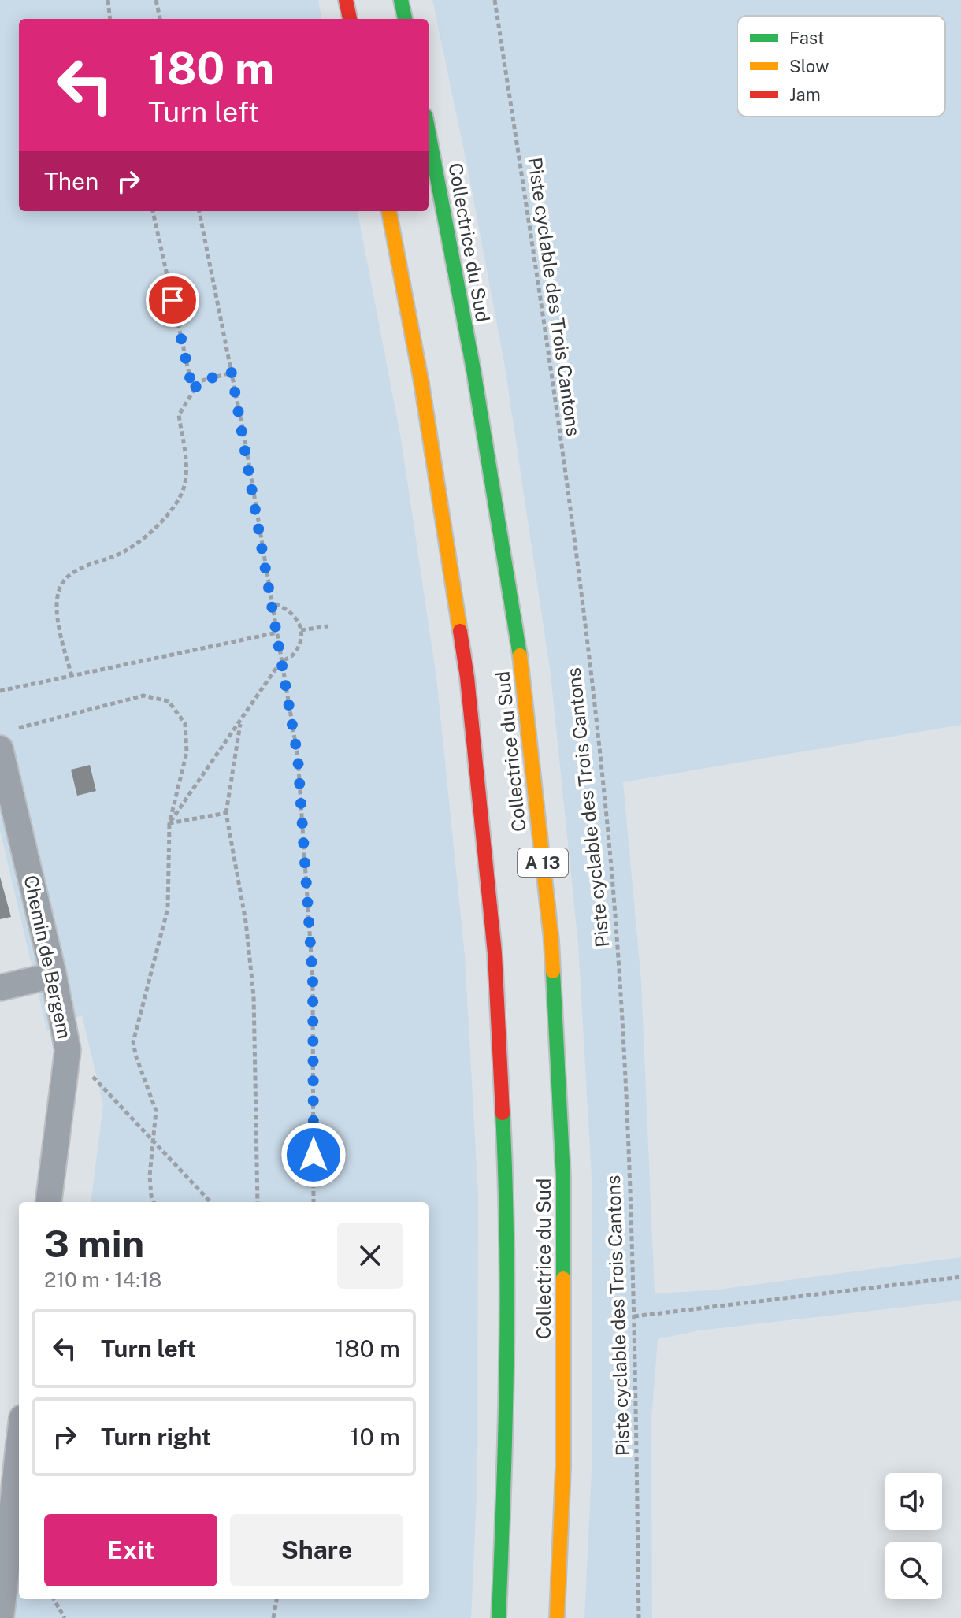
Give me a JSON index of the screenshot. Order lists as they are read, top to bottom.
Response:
{
  "streets": {
    "highway": ["Collectrice du Sud", "A 13"],
    "street": ["Chemin de Bergem"],
    "path": ["Piste cyclable des Trois Cantons"]
  },
  "legend": ["Fast", "Slow", "Jam"],
  "page": {
    "turn": ["180 m", "Turn left"],
    "then": "Then",
    "heading": ["3 min", "210 m · 14:18"],
    "list": [
      {
        "name": "Turn left",
        "value": "180 m"
      },
      {
        "name": "Turn right",
        "value": "10 m"
      }
    ],
    "buttons": ["Exit", "Share"]
  }
}
